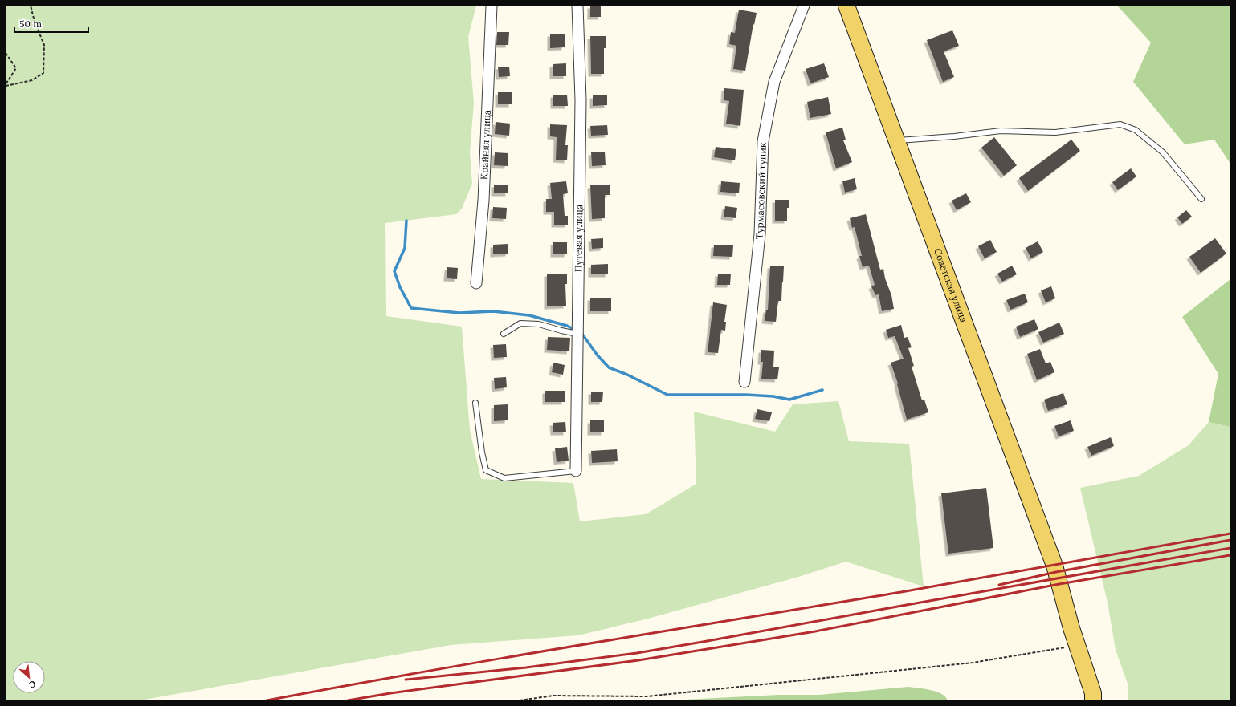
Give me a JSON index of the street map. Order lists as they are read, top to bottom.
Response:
{
  "streets": {
    "main road": ["Советская улица"],
    "street": ["Крайняя улица", "Турмасовский тупик", "Путевая улица"]
  },
  "scale_bar": "50 m",
  "north": "bottom right"
}
